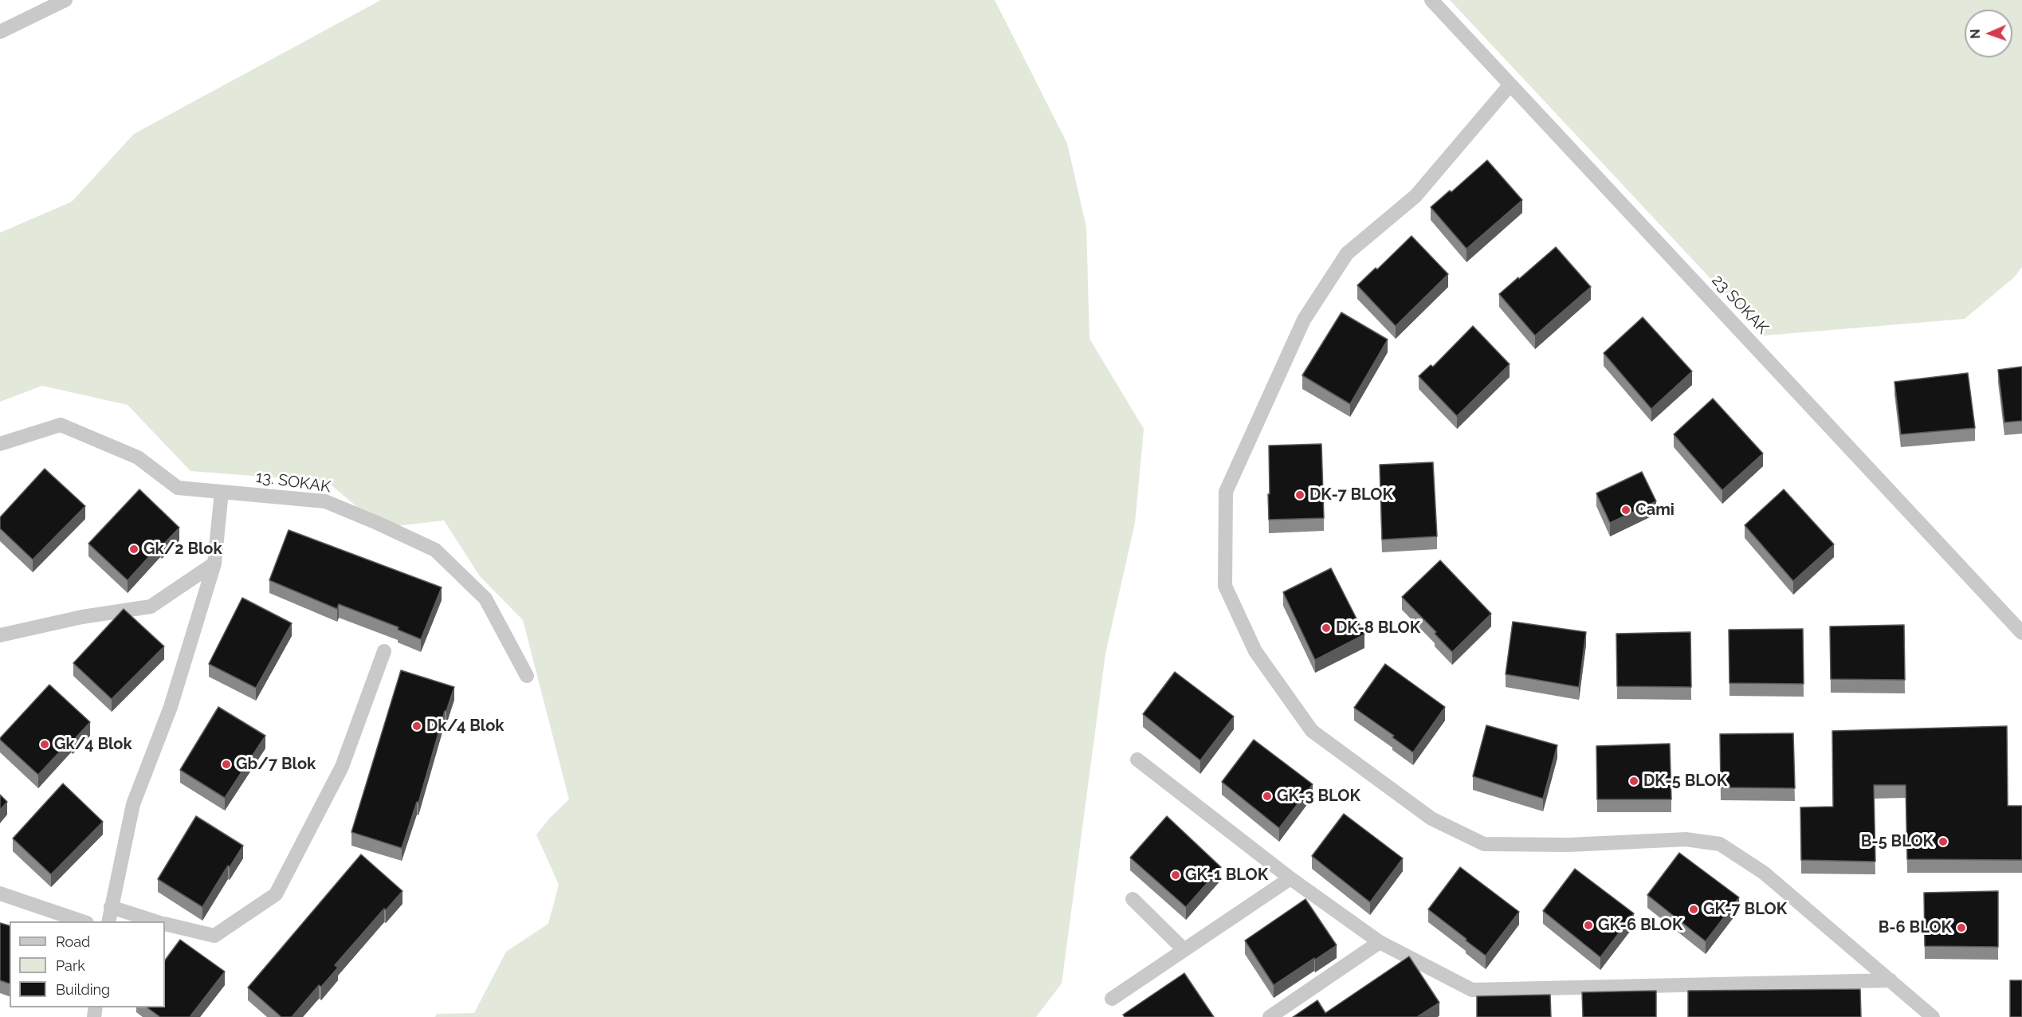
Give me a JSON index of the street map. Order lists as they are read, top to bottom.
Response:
{
  "streets": {
    "street": ["23 SOKAK", "13. SOKAK"]
  },
  "places": [
    "DK-7 BLOK",
    "Cami",
    "Gk/2 Blok",
    "DK-8 BLOK",
    "Dk/4 Blok",
    "Gk/4 Blok",
    "Gb/7 Blok",
    "DK-5 BLOK",
    "GK-3 BLOK",
    "B-5 BLOK",
    "GK-1 BLOK",
    "GK-7 BLOK",
    "GK-6 BLOK",
    "B-6 BLOK"
  ],
  "legend": ["Road", "Park", "Building"],
  "north": "left"
}
